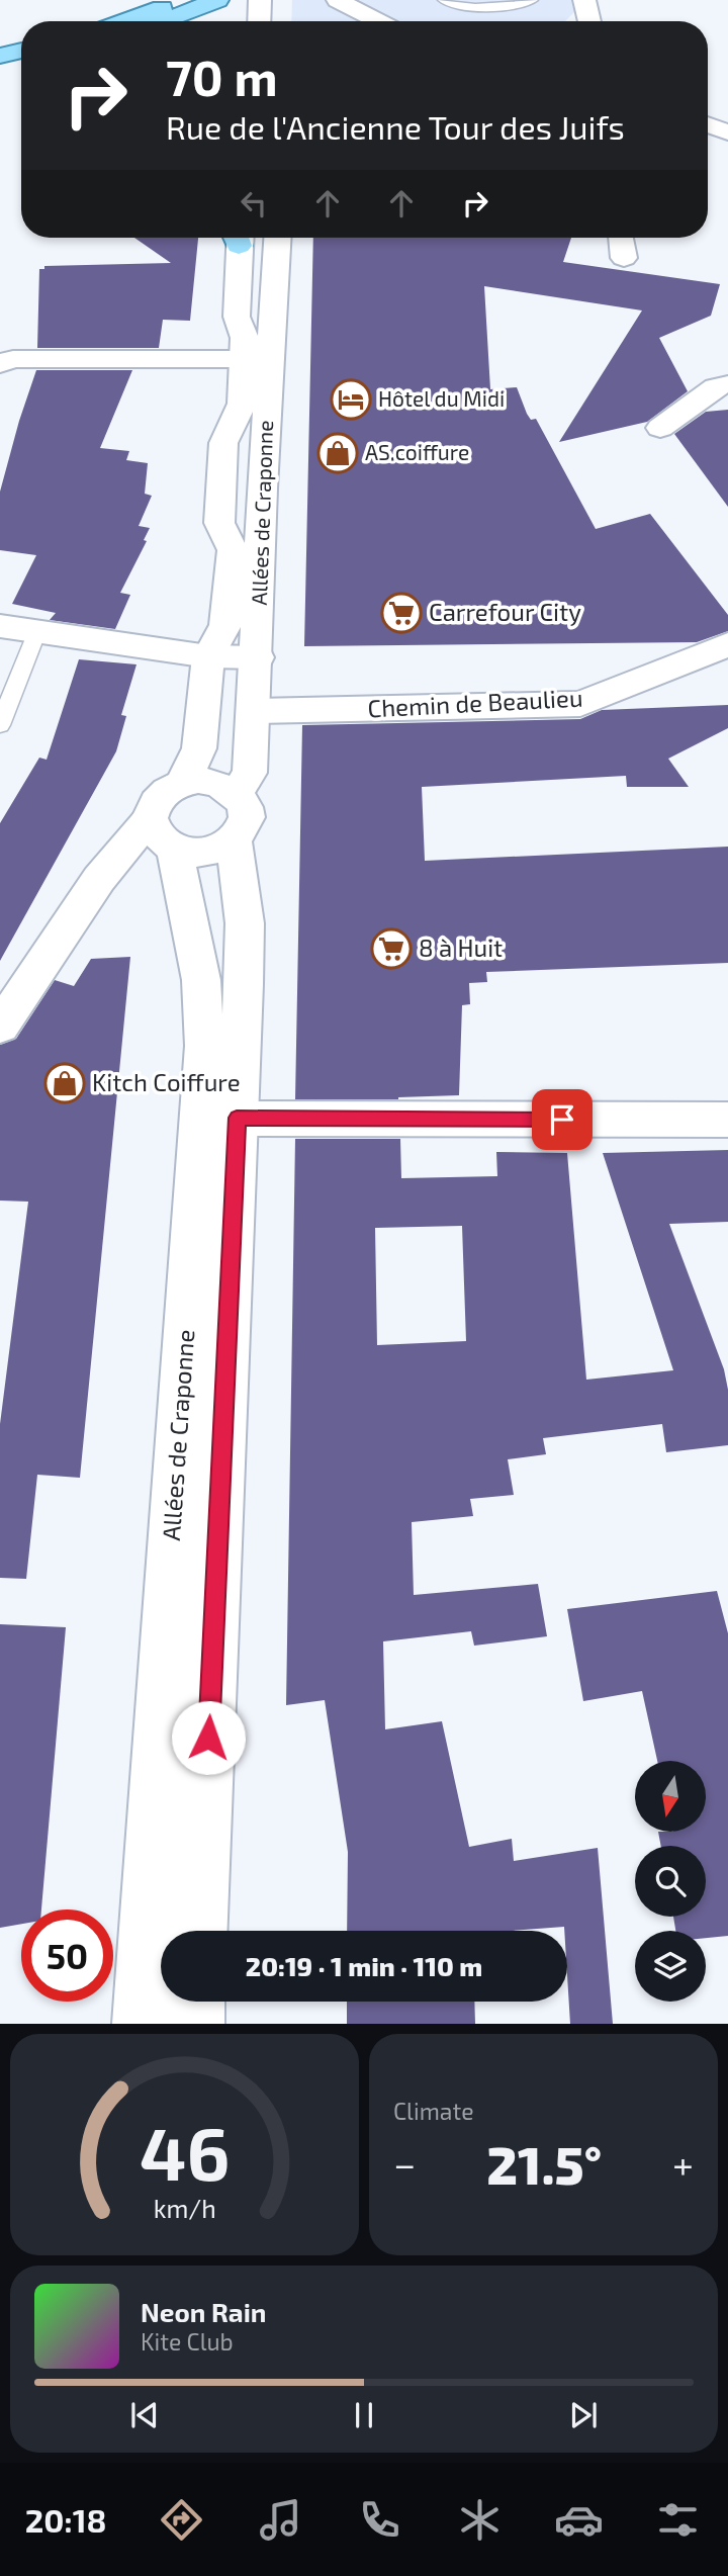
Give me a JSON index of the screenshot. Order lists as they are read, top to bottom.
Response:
{
  "streets": {
    "main road": ["Allées de Craponne", "Chemin de Beaulieu"]
  },
  "crossings": [
    ["Allées de Craponne", "Chemin de Beaulieu"]
  ],
  "places": {
    "hotel": ["Hôtel du Midi"],
    "shop": ["AS.coiffure", "Kitch Coiffure"],
    "supermarket": ["Carrefour City", "8 à Huit"]
  },
  "north": "bottom",
  "page": {
    "turn": ["70 m", "Rue de l'Ancienne Tour des Juifs"],
    "limit": "50",
    "trip": "20:19 · 1 min · 110 m",
    "tile": "Climate",
    "heat": ["−", "21.5°", "+"],
    "song": ["Neon Rain", "Kite Club"],
    "tabs": "20:18",
    "gauge": ["46", "km/h"]
  }
}
